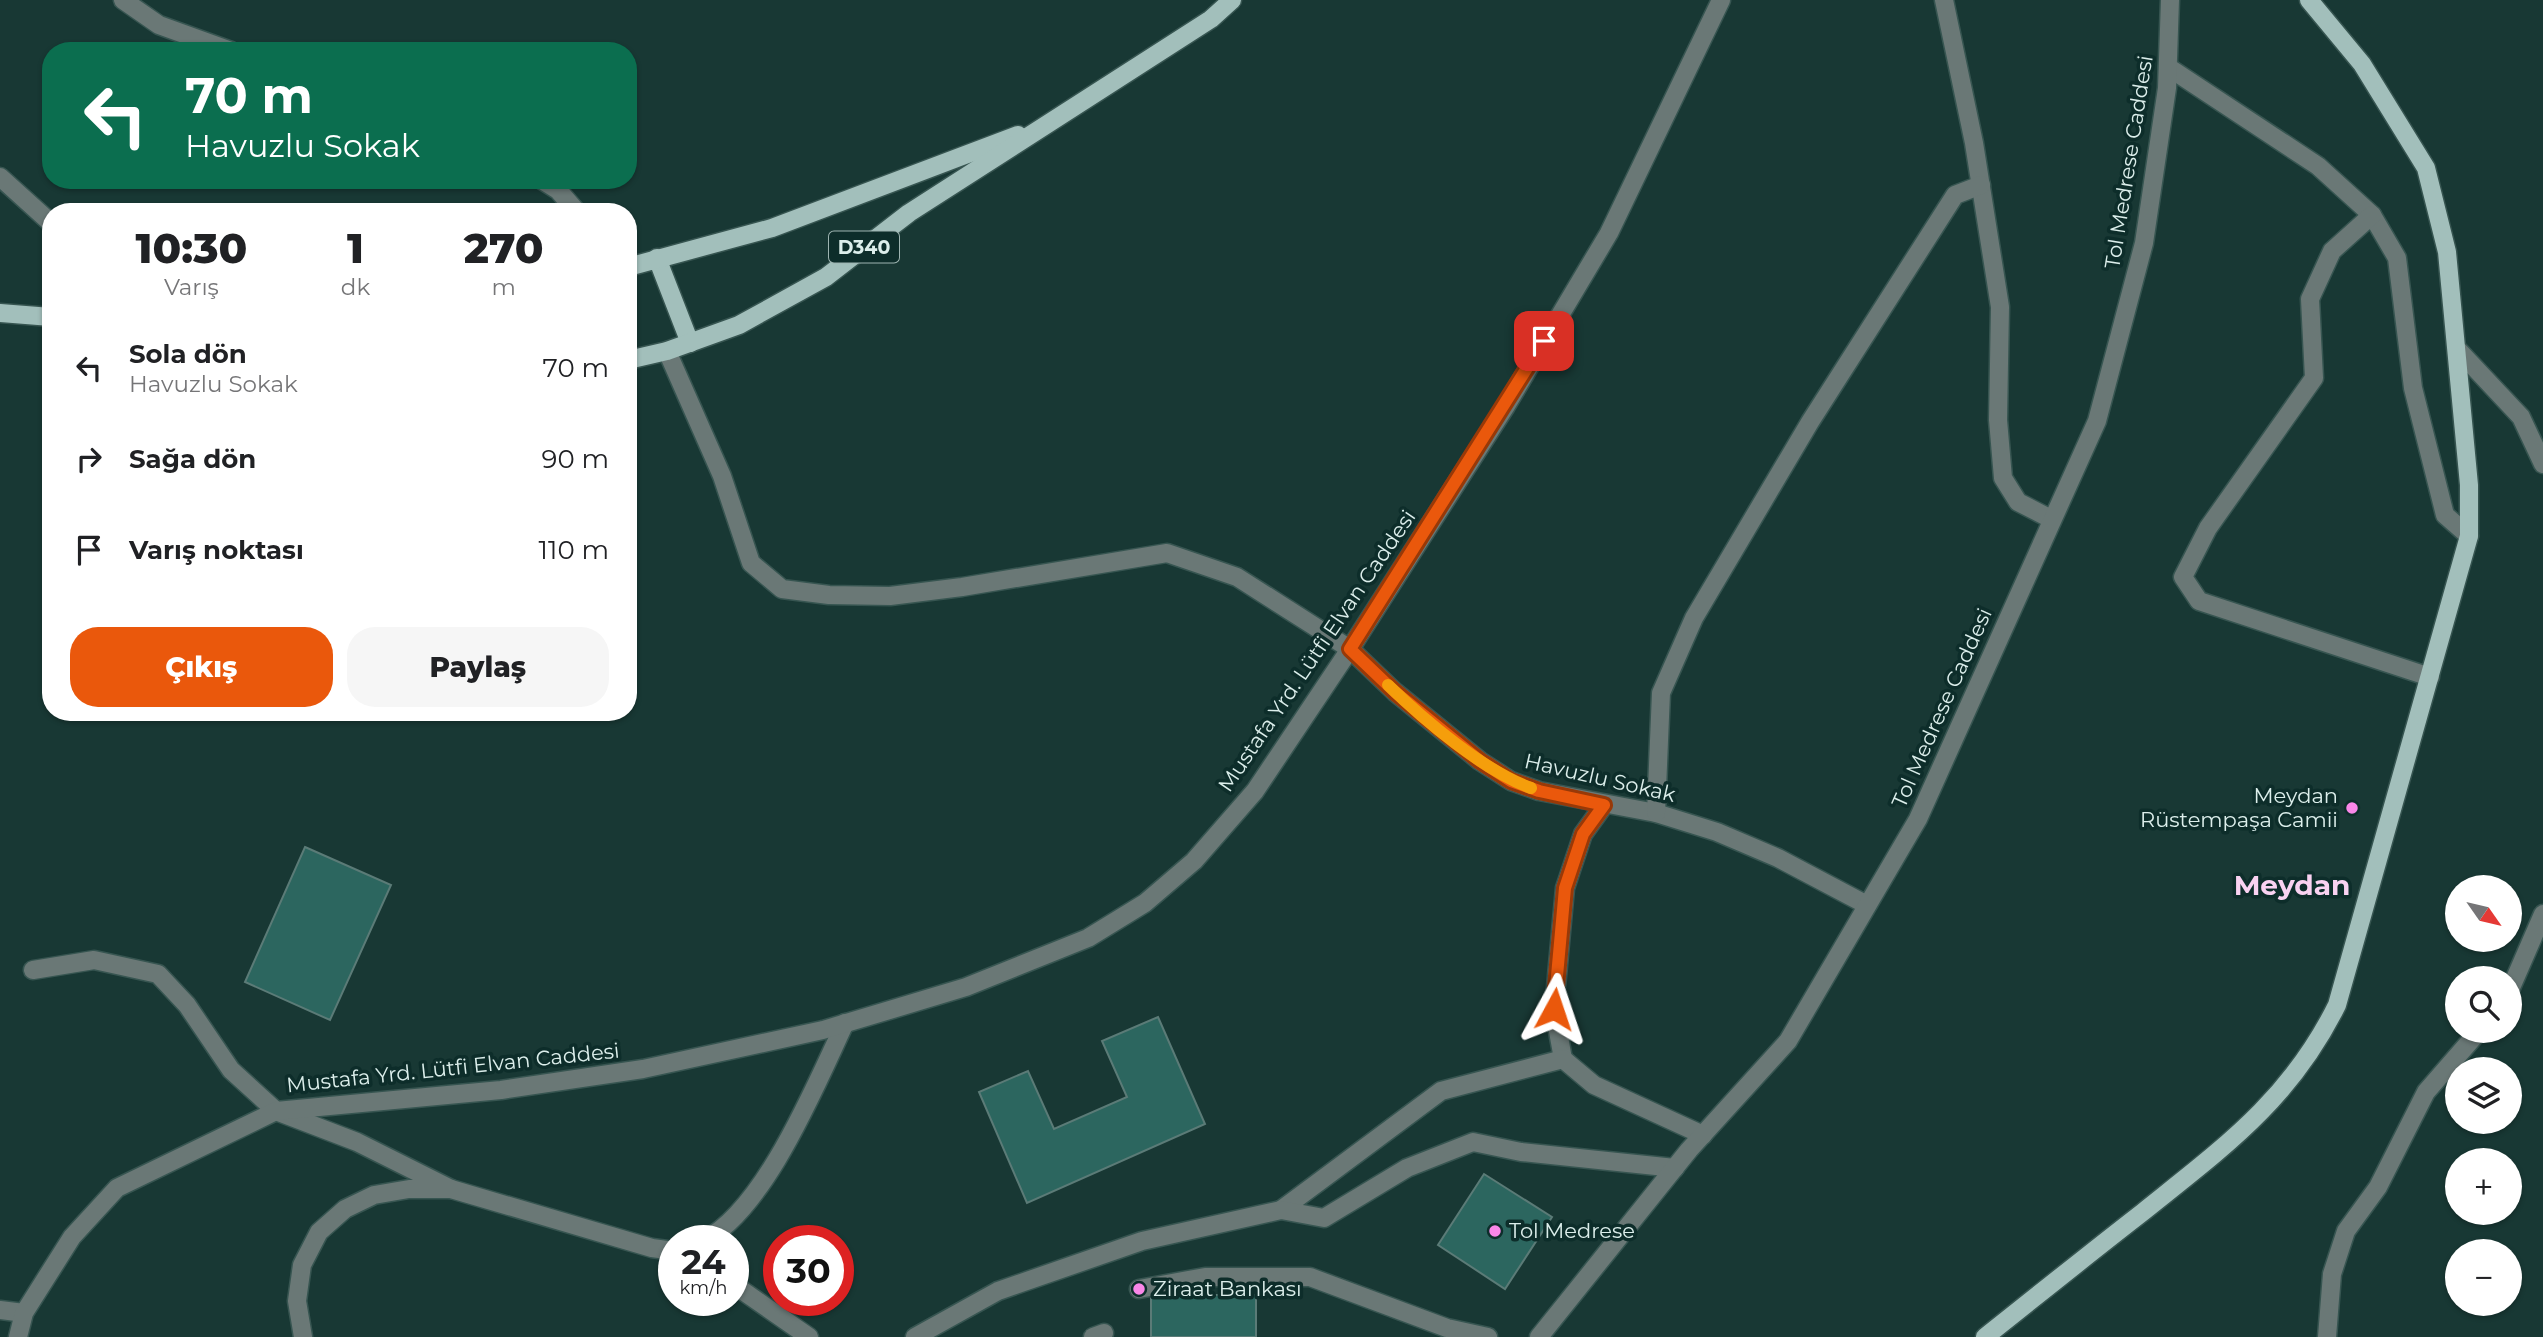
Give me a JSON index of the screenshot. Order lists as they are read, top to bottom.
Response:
{
  "streets": {
    "main road": ["D340"],
    "street": ["Tol Medrese Caddesi", "Mustafa Yrd. Lütfi Elvan Caddesi", "Havuzlu Sokak"]
  },
  "crossings": [
    ["Tol Medrese Caddesi", "Havuzlu Sokak"],
    ["D340", "Havuzlu Sokak"],
    ["Mustafa Yrd. Lütfi Elvan Caddesi", "Havuzlu Sokak"]
  ],
  "districts": ["Meydan"],
  "places": ["Meydan Rüstempaşa Camii", "Tol Medrese", "Ziraat Bankası"],
  "north": "bottom right",
  "page": {
    "turn": ["70 m", "Havuzlu Sokak"],
    "eta": [
      "10:30",
      "Varış",
      "1",
      "dk",
      "270",
      "m"
    ],
    "list": [
      {
        "name": "Sola dön",
        "note": "Havuzlu Sokak",
        "value": "70 m"
      },
      {
        "name": "Sağa dön",
        "value": "90 m"
      },
      {
        "name": "Varış noktası",
        "value": "110 m"
      }
    ],
    "buttons": ["Çıkış", "Paylaş"],
    "map_buttons": ["+", "−"],
    "speed": "24 km/h",
    "limit": "30"
  }
}
